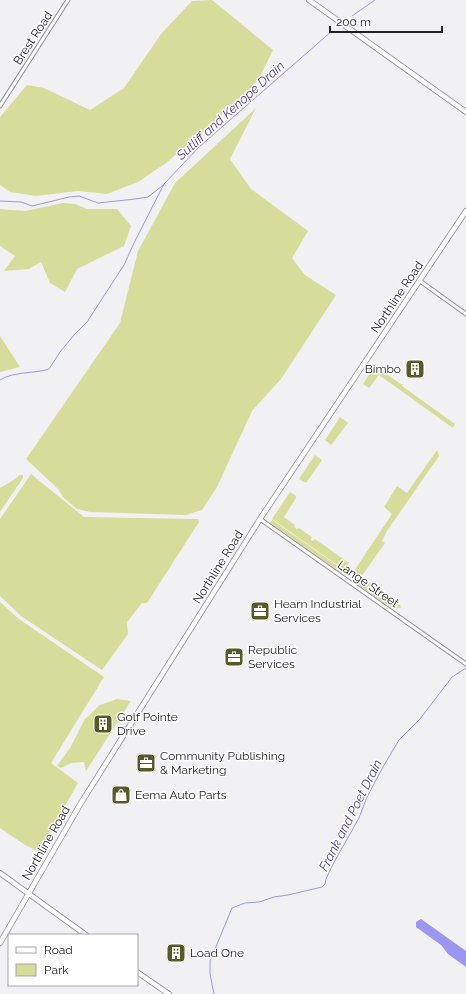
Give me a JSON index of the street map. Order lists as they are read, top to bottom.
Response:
{
  "streets": {
    "main road": ["Northline Road"],
    "street": ["Brest Road", "Lange Street"]
  },
  "crossings": [
    ["Northline Road", "Lange Street"]
  ],
  "water": ["Sutliff and Kenope Drain", "Frank and Poet Drain"],
  "places": {
    "building": ["Bimbo", "Golf Pointe Drive", "Load One"],
    "office": ["Hearn Industrial Services", "Republic Services", "Community Publishing & Marketing"],
    "shop": ["Eema Auto Parts"]
  },
  "legend": ["Road", "Park"],
  "scale_bar": "200 m"
}
